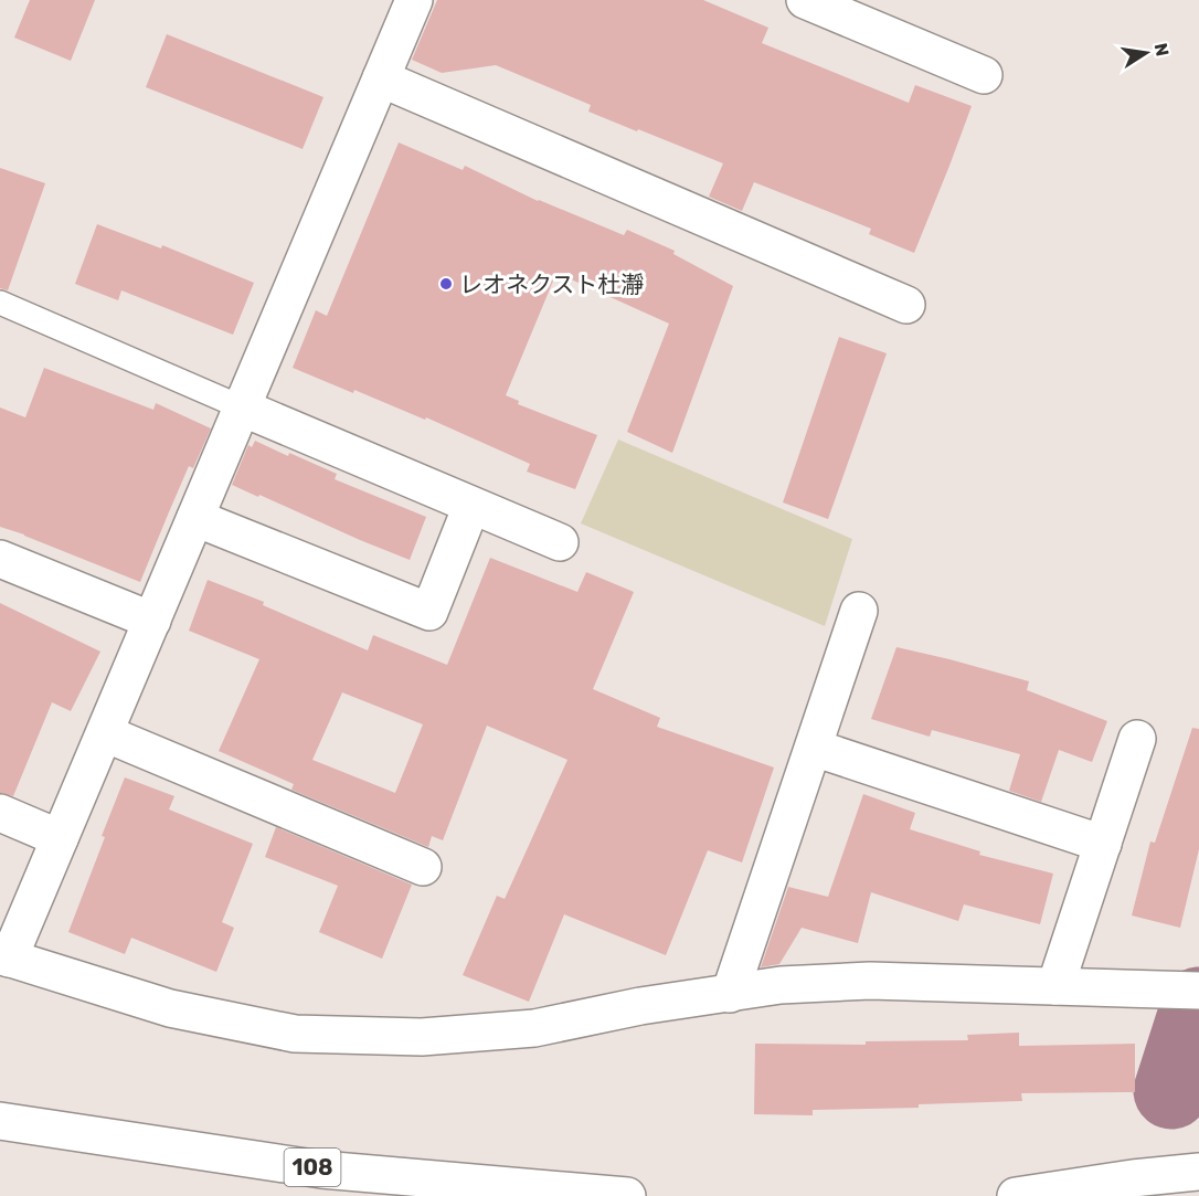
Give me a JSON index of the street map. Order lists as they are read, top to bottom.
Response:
{
  "streets": {
    "main road": ["108"]
  },
  "places": ["レオネクスト杜瀞"],
  "north": "right"
}
